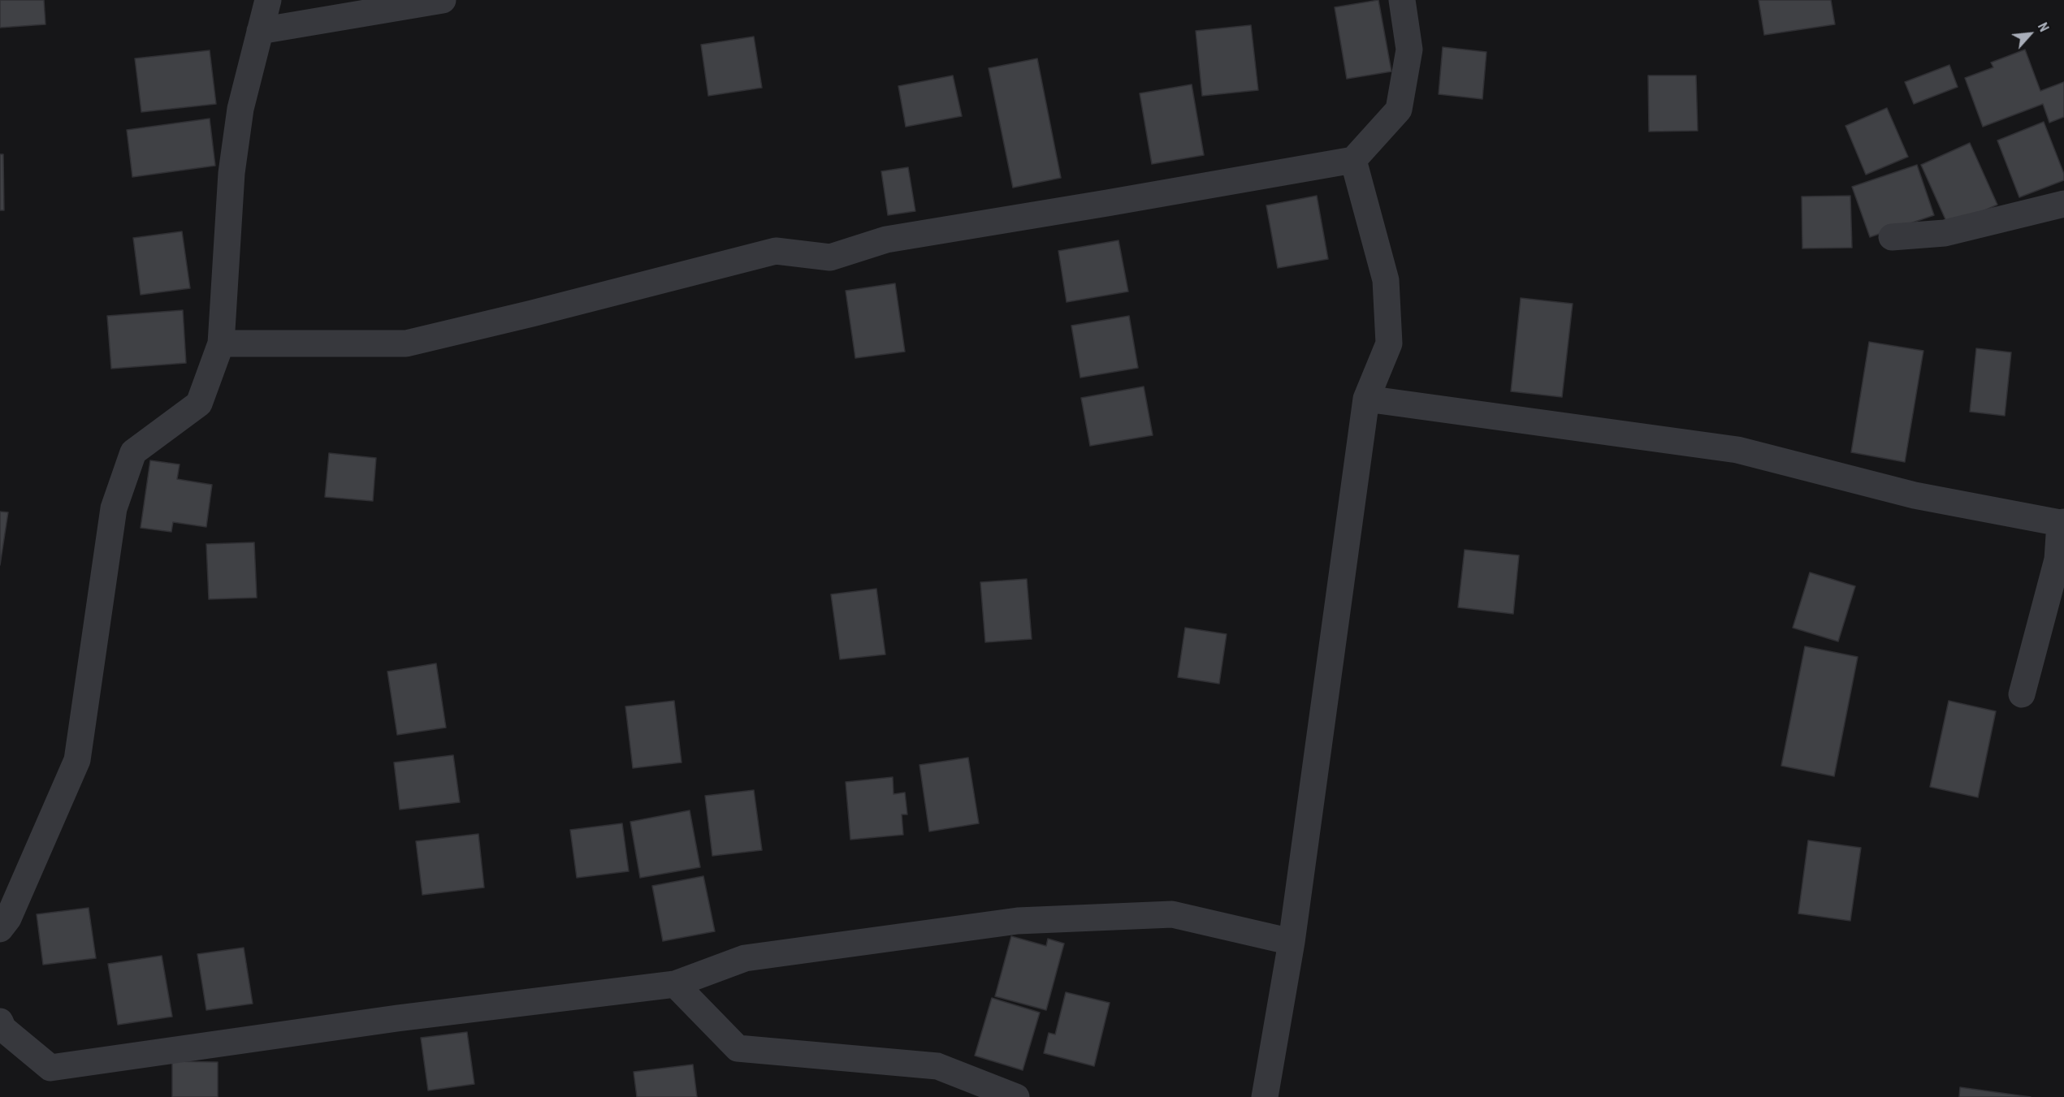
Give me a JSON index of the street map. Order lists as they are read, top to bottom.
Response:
{
  "north": "top right"
}
